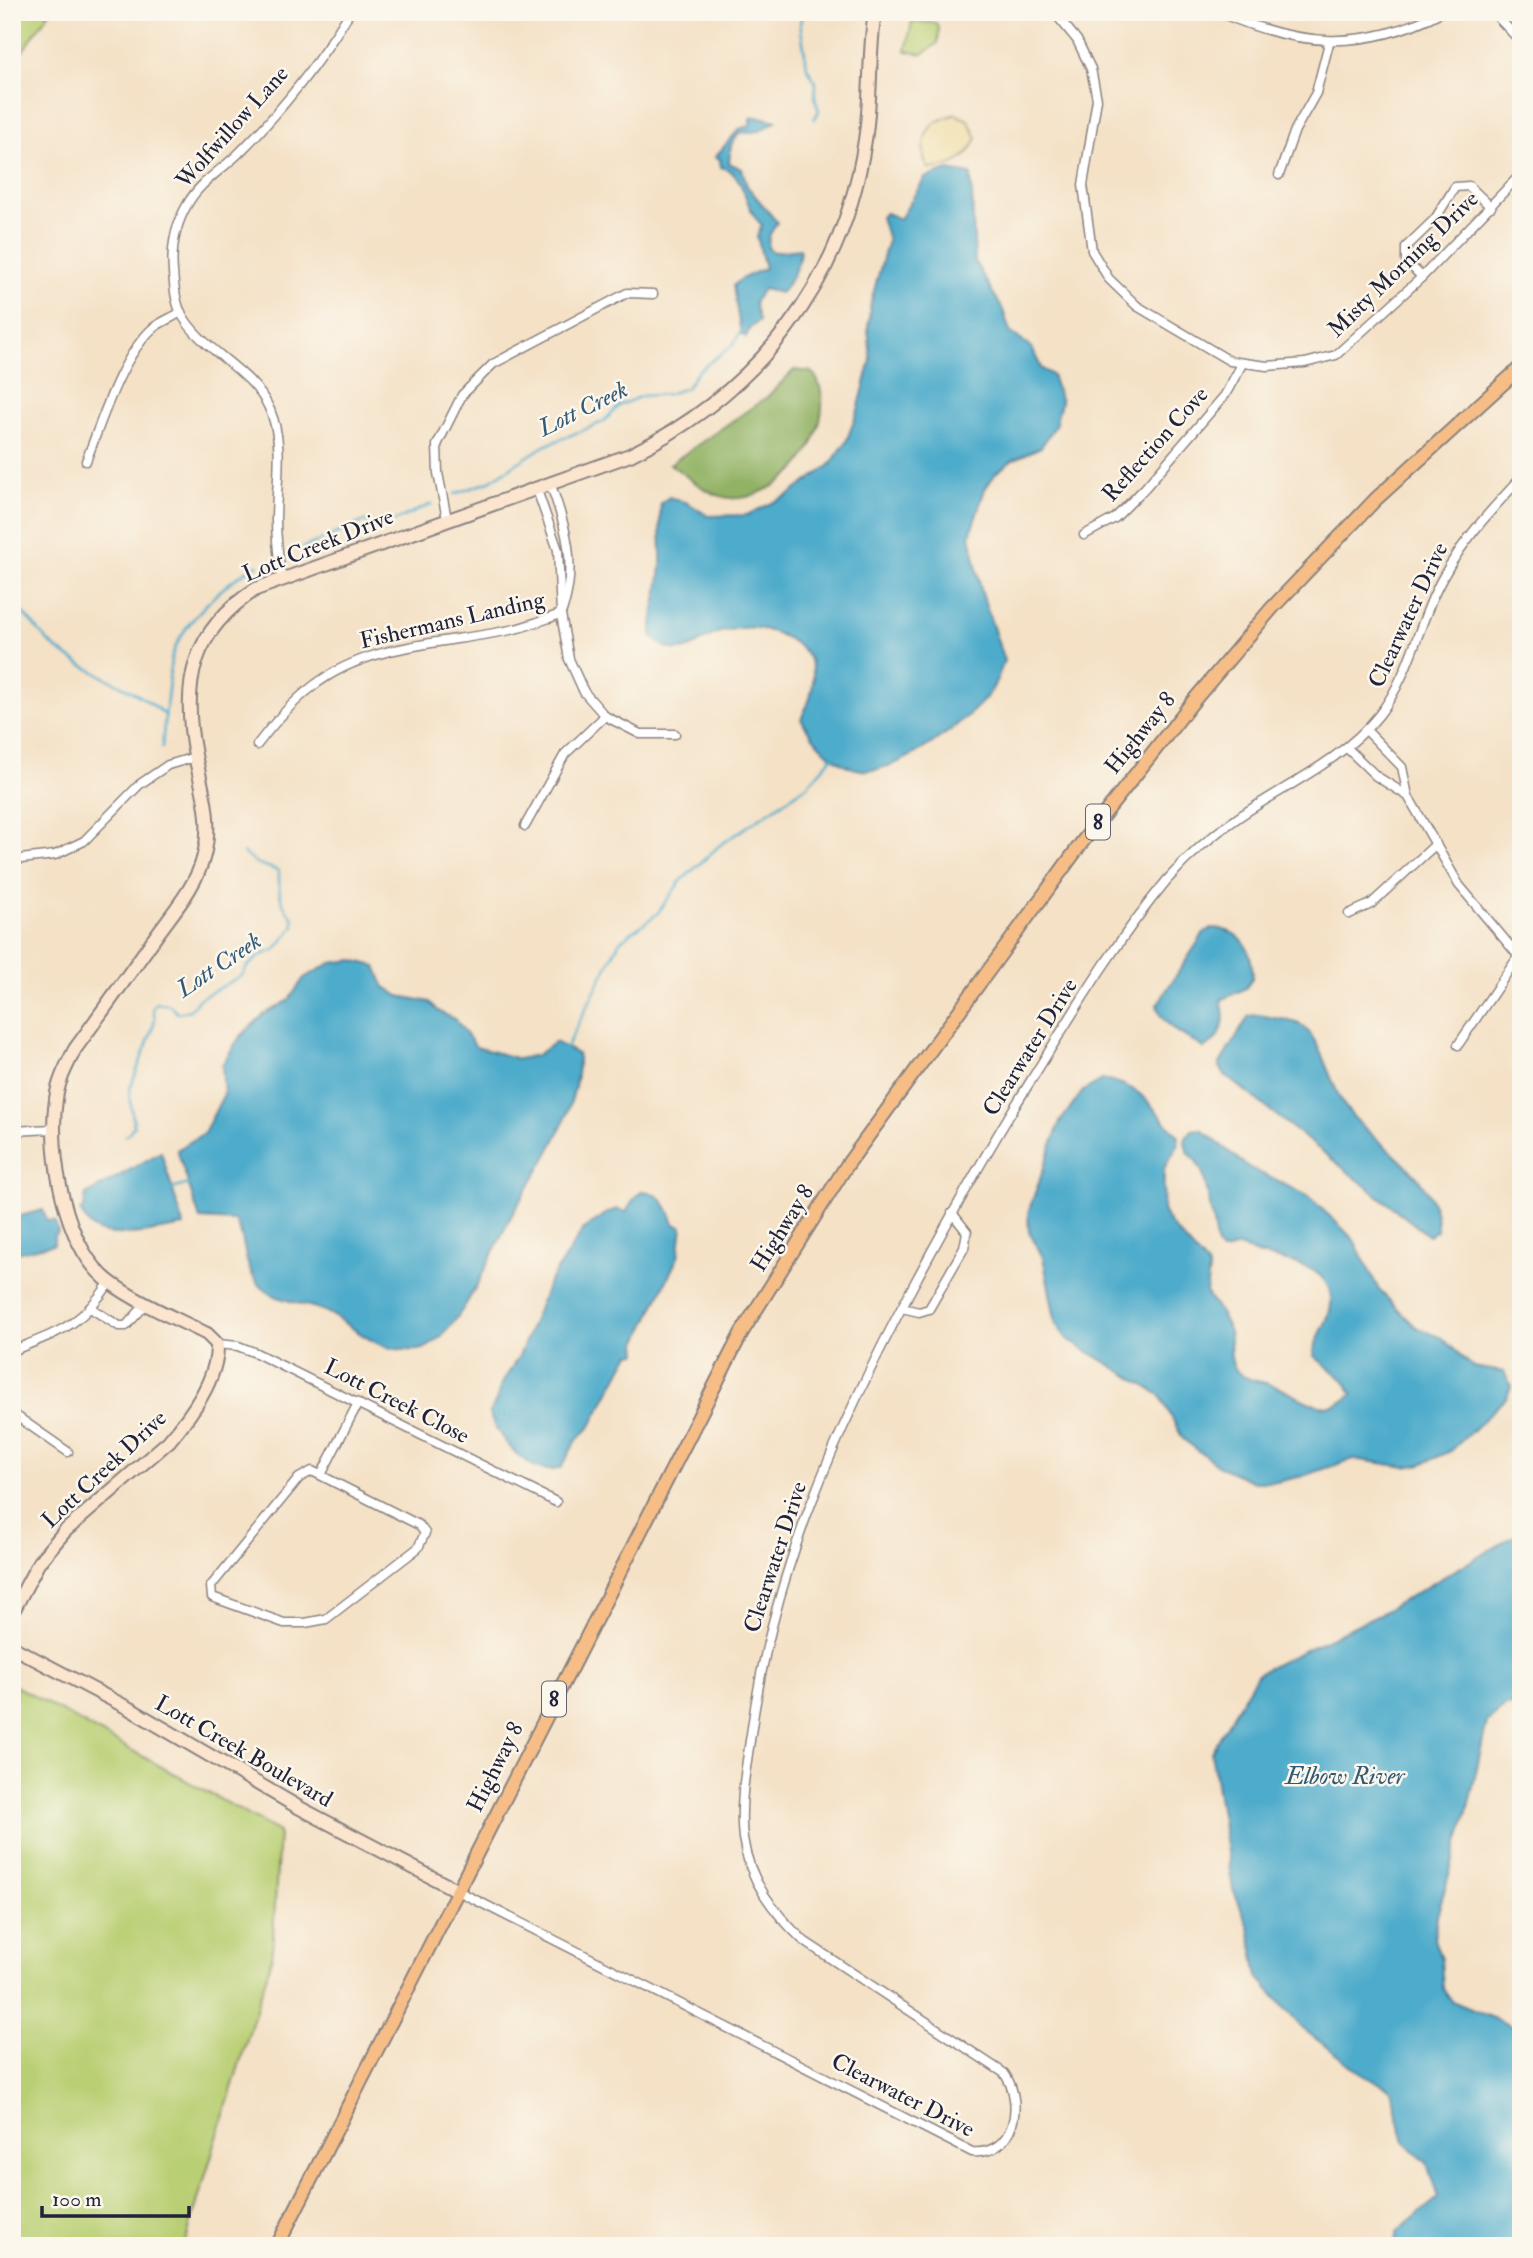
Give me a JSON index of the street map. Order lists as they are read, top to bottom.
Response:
{
  "streets": {
    "main road": ["Highway 8", "8"],
    "street": [
      "Wolfwillow Lane",
      "Misty Morning Drive",
      "Reflection Cove",
      "Lott Creek Drive",
      "Clearwater Drive",
      "Fishermans Landing",
      "Lott Creek Close",
      "Lott Creek Boulevard"
    ]
  },
  "crossings": [
    ["Wolfwillow Lane", "Lott Creek Drive"],
    ["Misty Morning Drive", "Reflection Cove"],
    ["Lott Creek Drive", "Lott Creek Close"],
    ["Clearwater Drive", "Highway 8"],
    ["Clearwater Drive", "Lott Creek Boulevard"],
    ["Highway 8", "Lott Creek Boulevard"]
  ],
  "water": ["Lott Creek", "Elbow River"],
  "scale_bar": "100 m"
}
